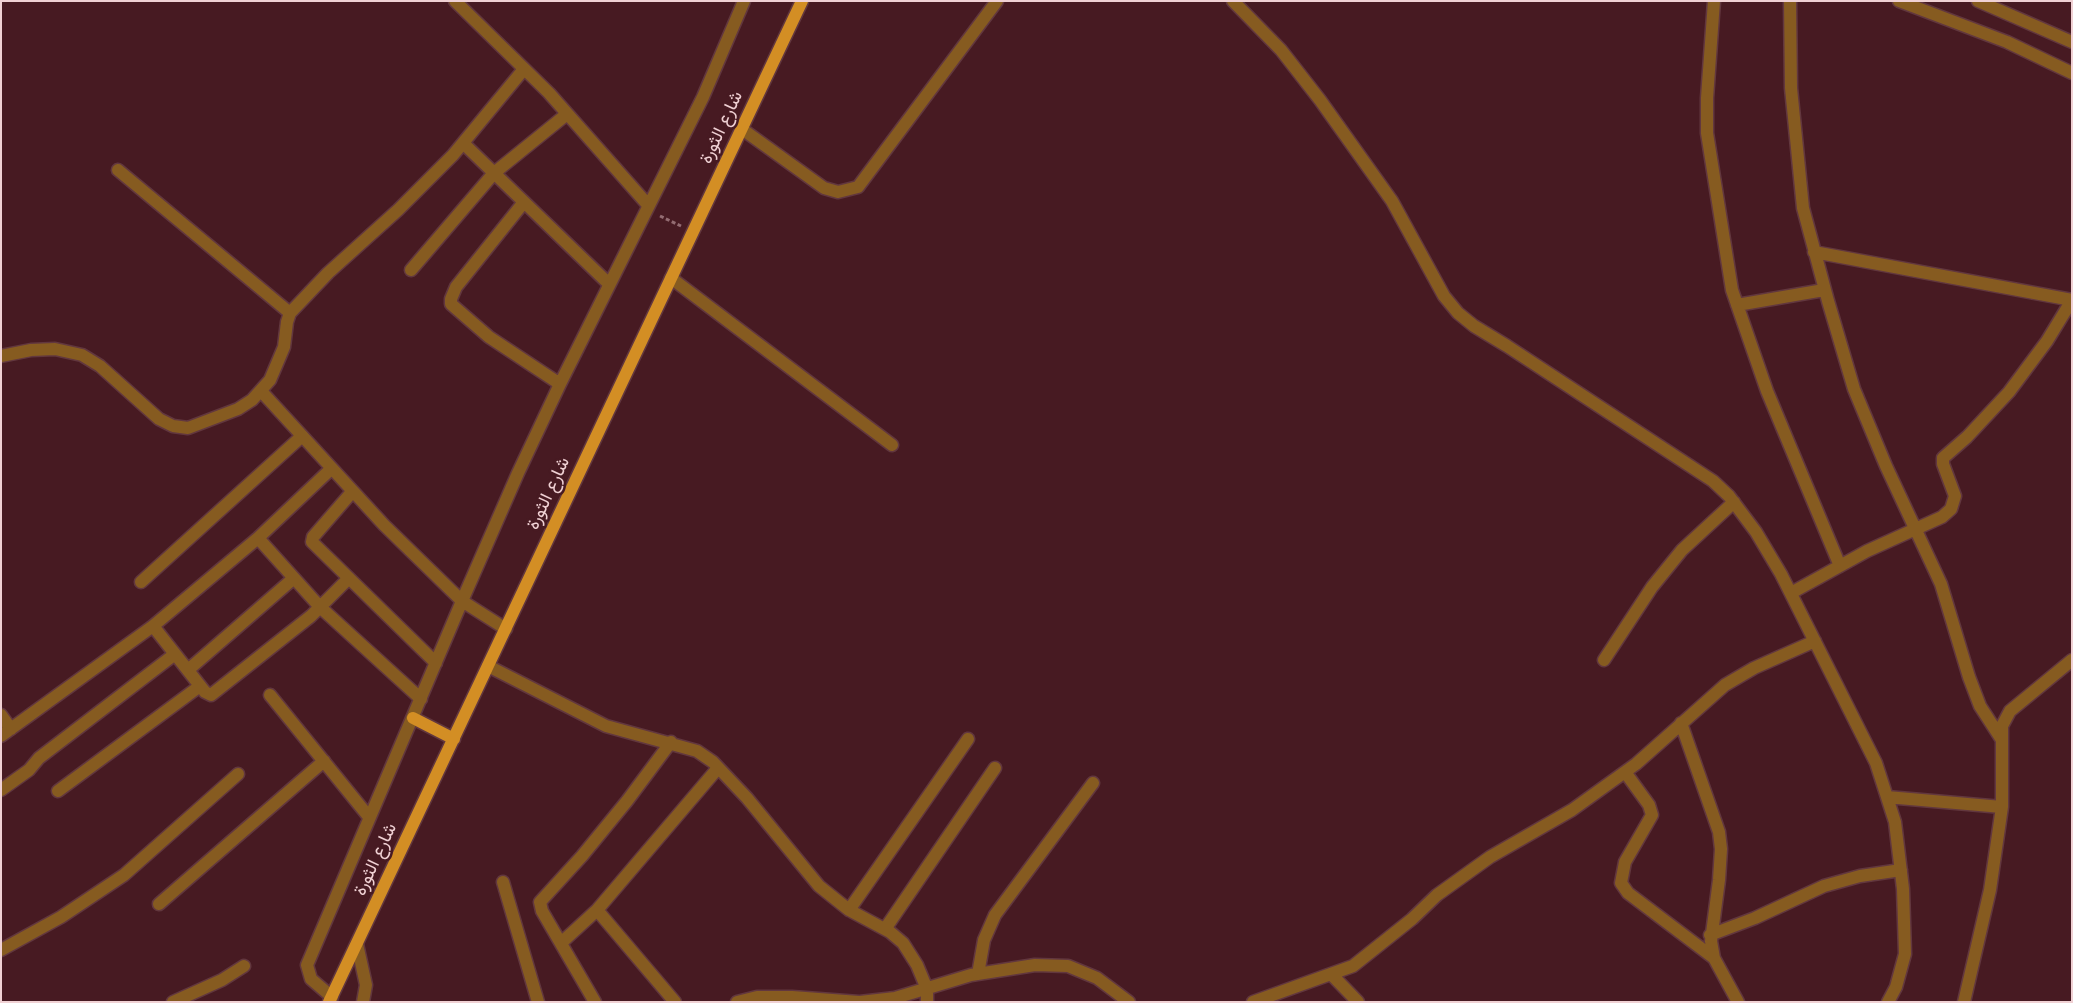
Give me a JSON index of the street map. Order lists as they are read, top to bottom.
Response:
{
  "streets": {
    "main road": ["شارع الثورة"]
  }
}
